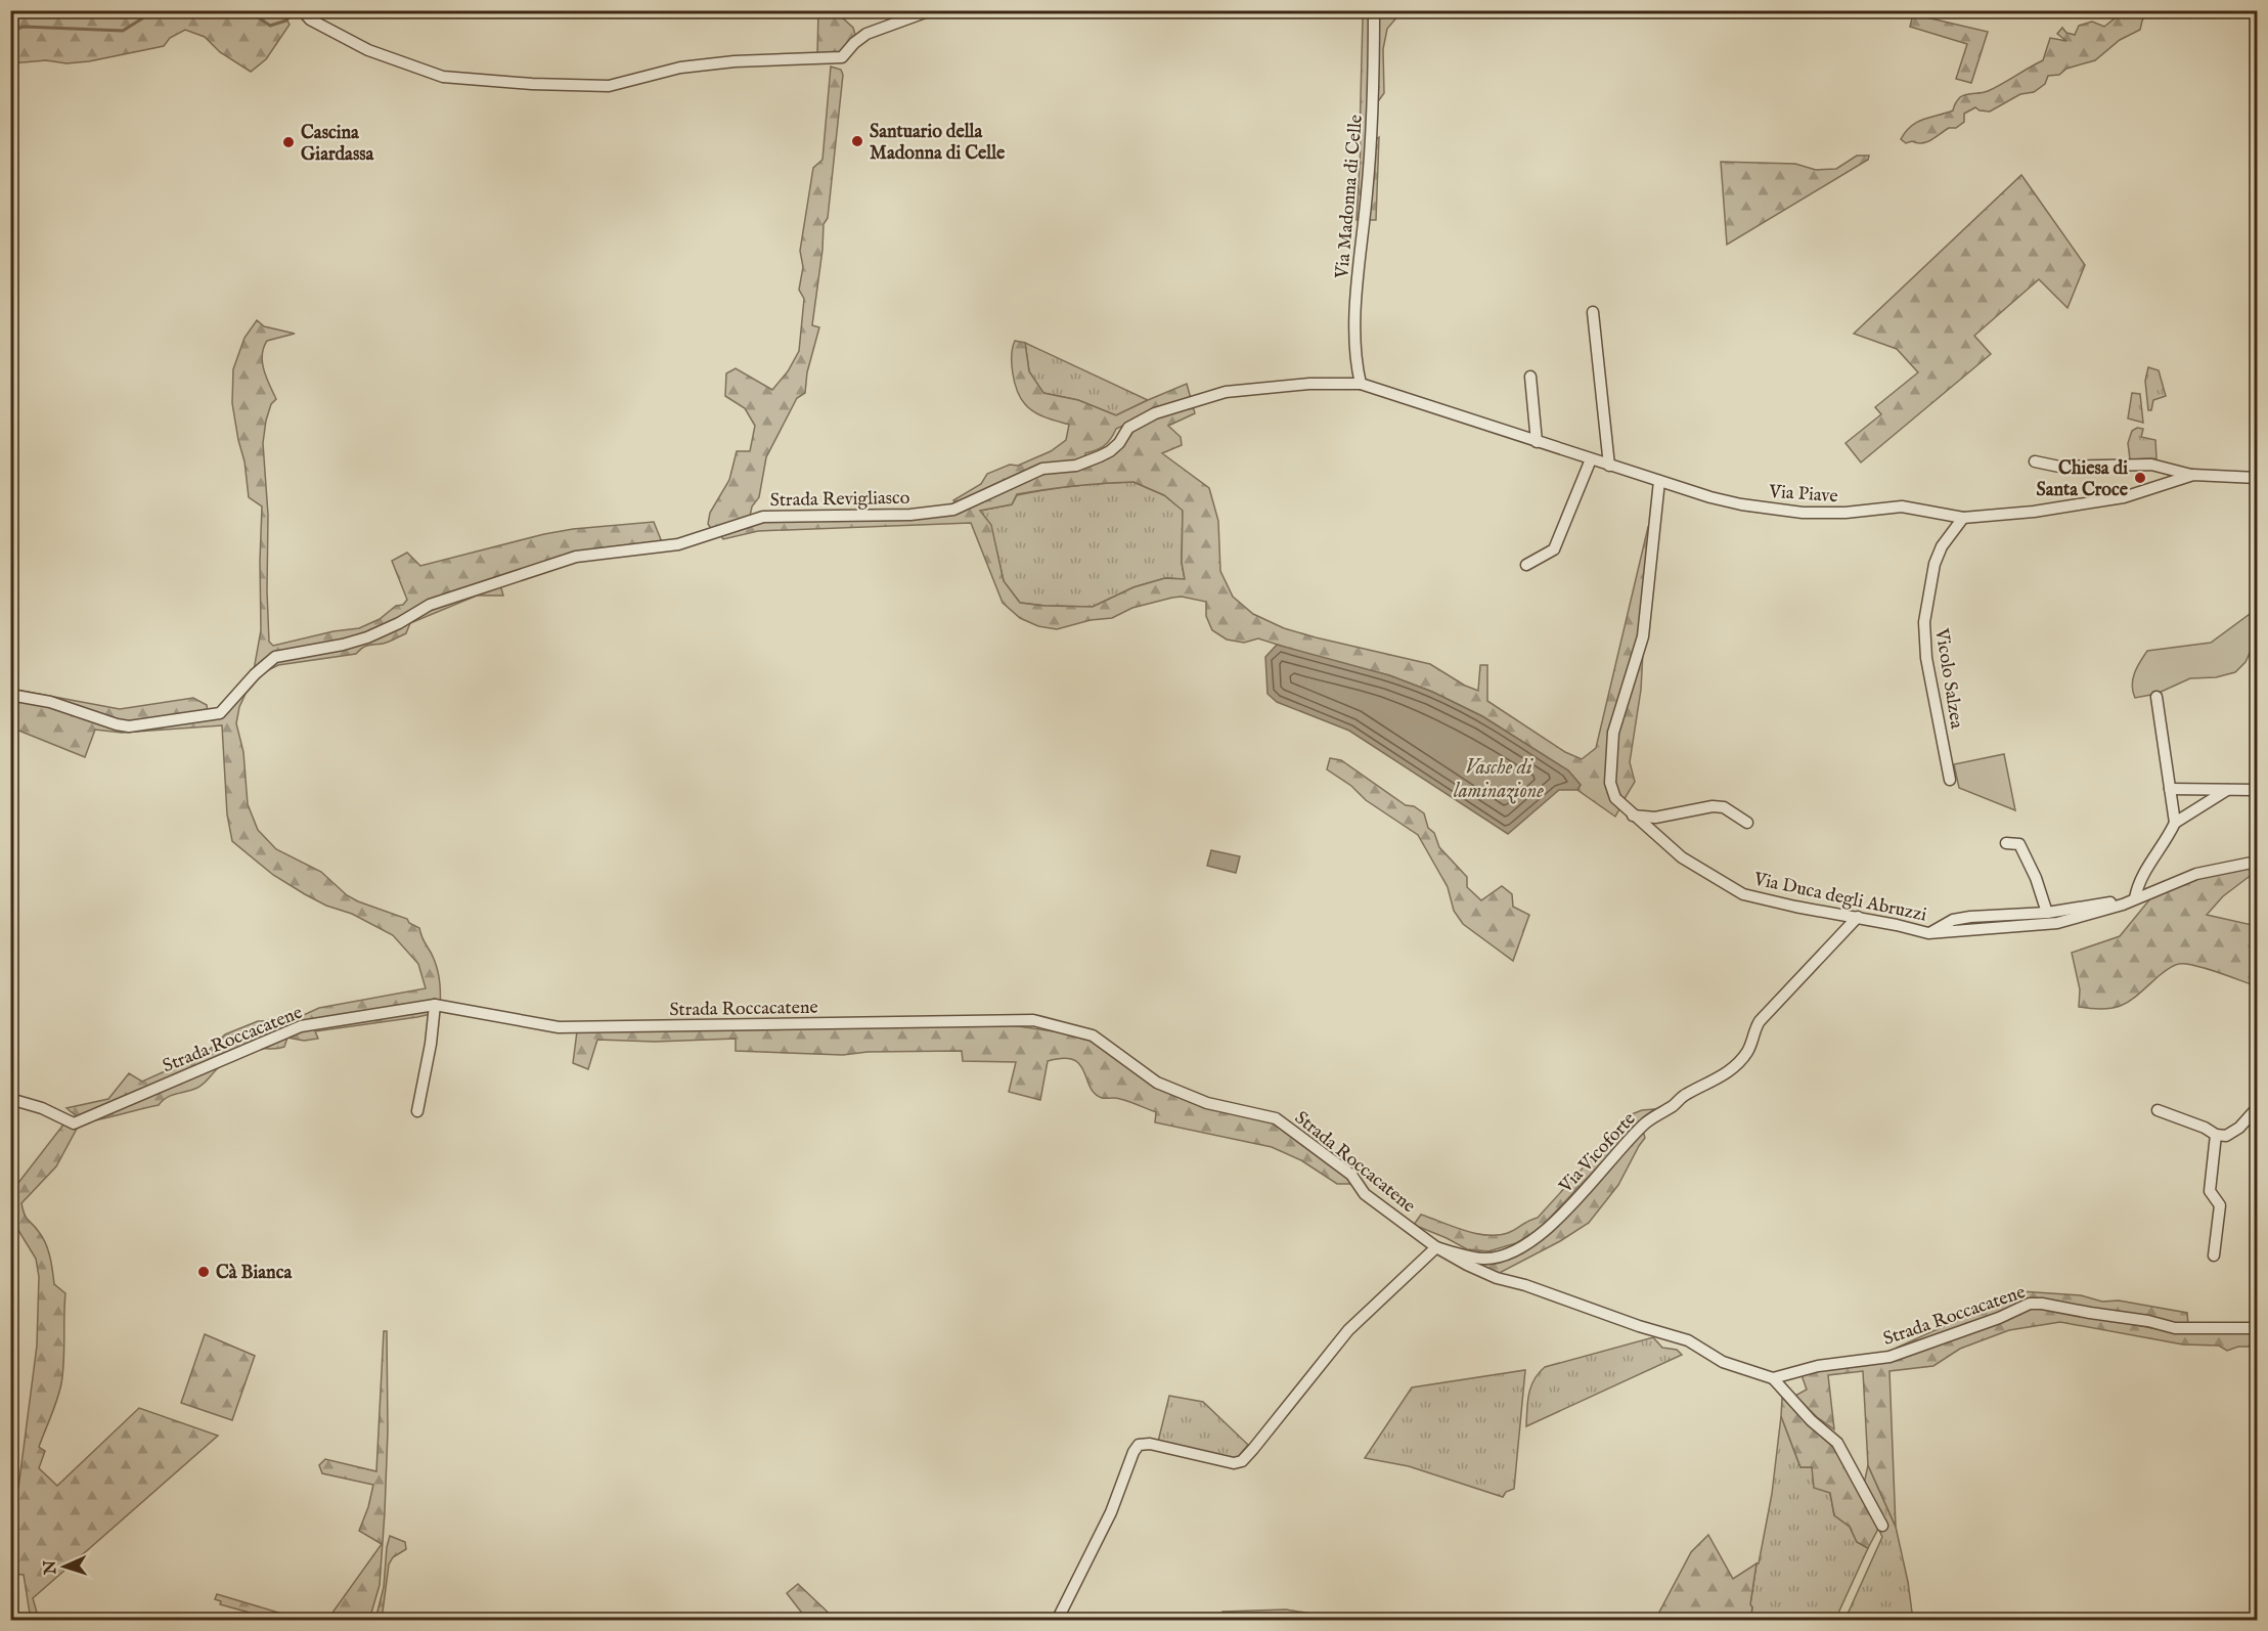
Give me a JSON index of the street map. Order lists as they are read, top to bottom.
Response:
{
  "streets": {
    "street": [
      "Via Madonna di Celle",
      "Via Piave",
      "Strada Revigliasco",
      "Vicolo Salzea",
      "Via Duca degli Abruzzi",
      "Strada Roccacatene",
      "Via Vicoforte"
    ]
  },
  "crossings": [
    ["Via Madonna di Celle", "Via Piave"],
    ["Via Madonna di Celle", "Strada Revigliasco"],
    ["Via Piave", "Strada Revigliasco"],
    ["Via Piave", "Vicolo Salzea"],
    ["Via Piave", "Via Duca degli Abruzzi"],
    ["Via Duca degli Abruzzi", "Via Vicoforte"],
    ["Strada Roccacatene", "Via Vicoforte"]
  ],
  "water": ["Vasche di laminazione"],
  "places": [
    "Santuario della Madonna di Celle",
    "Cascina Giardassa",
    "Chiesa di Santa Croce",
    "Cà Bianca"
  ],
  "north": "left"
}
